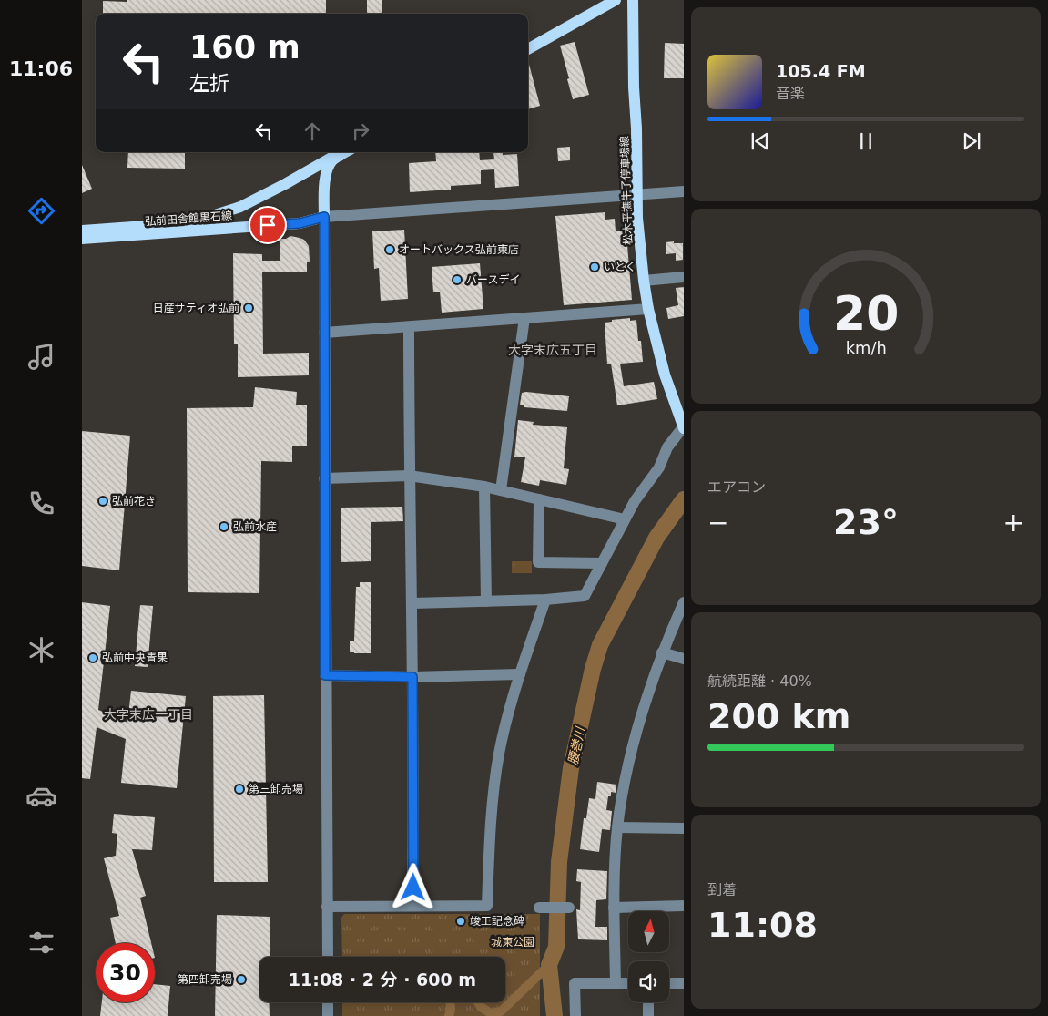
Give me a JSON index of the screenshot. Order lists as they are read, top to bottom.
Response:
{
  "streets": {
    "main road": ["松木平撫牛子停車場線", "弘前田舎館黒石線"]
  },
  "districts": ["大字末広五丁目", "大字末広一丁目"],
  "water": ["腰巻川"],
  "parks": ["城東公園"],
  "places": [
    "オートバックス弘前東店",
    "いとく",
    "バースデイ",
    "日産サティオ弘前",
    "弘前花き",
    "弘前水産",
    "弘前中央青果",
    "第三卸売場",
    "竣工記念碑",
    "第四卸売場"
  ],
  "north": "top",
  "page": {
    "tabs": "11:06",
    "turn": ["160 m", "左折"],
    "song": ["105.4 FM", "音楽"],
    "tile": [
      "エアコン",
      ["航続距離 · 40%", "200 km"],
      ["到着", "11:08"]
    ],
    "heat": ["−", "23°", "+"],
    "limit": "30",
    "trip": "11:08 · 2 分 · 600 m",
    "gauge": ["20", "km/h"]
  }
}
